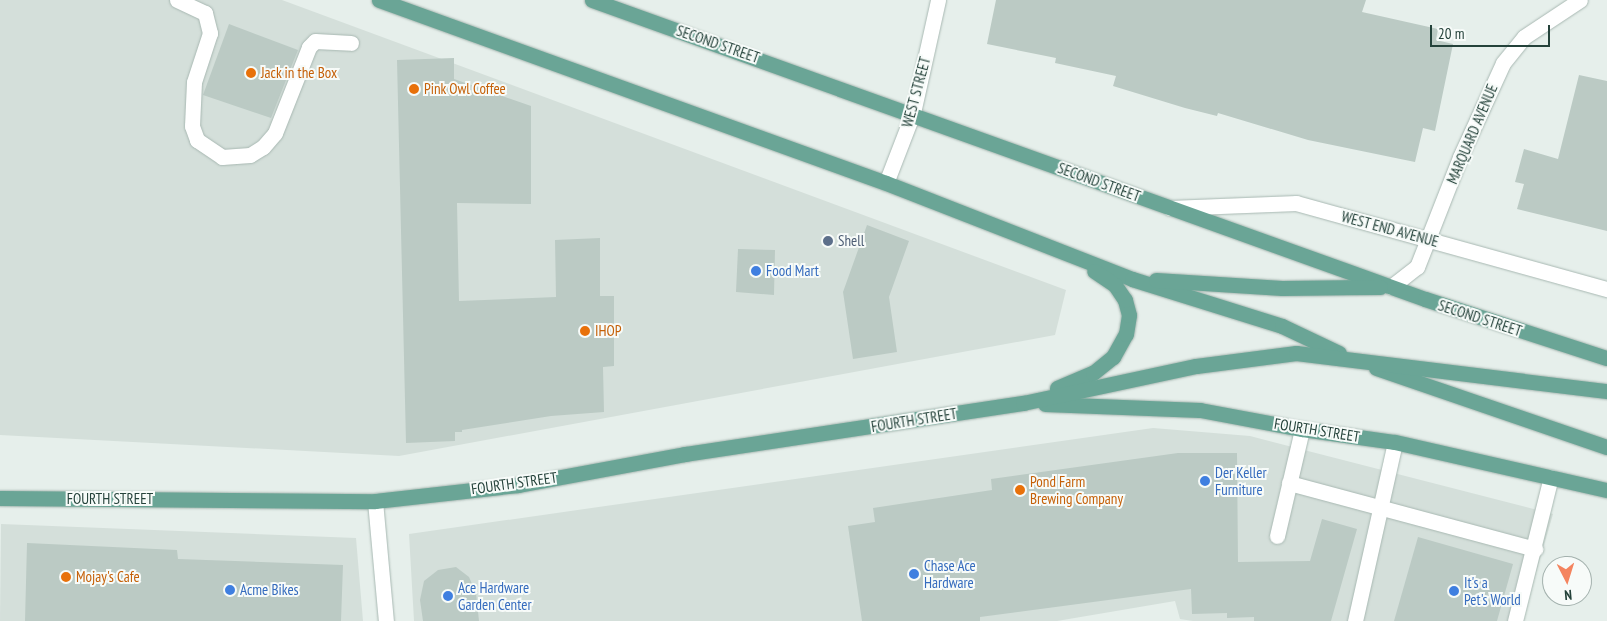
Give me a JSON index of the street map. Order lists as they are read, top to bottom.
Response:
{
  "streets": {
    "main road": ["SECOND STREET", "FOURTH STREET"],
    "street": ["WEST STREET", "MARQUARD AVENUE", "WEST END AVENUE"]
  },
  "crossings": [
    ["SECOND STREET", "WEST STREET"],
    ["SECOND STREET", "MARQUARD AVENUE"],
    ["SECOND STREET", "WEST END AVENUE"],
    ["MARQUARD AVENUE", "WEST END AVENUE"]
  ],
  "places": [
    "Jack in the Box",
    "Pink Owl Coffee",
    "Shell",
    "Food Mart",
    "IHOP",
    "Der Keller Furniture",
    "Pond Farm Brewing Company",
    "Chase Ace Hardware",
    "Mojay's Cafe",
    "Acme Bikes",
    "It's a Pet's World",
    "Ace Hardware Garden Center"
  ],
  "scale_bar": "20 m",
  "north": "bottom"
}
